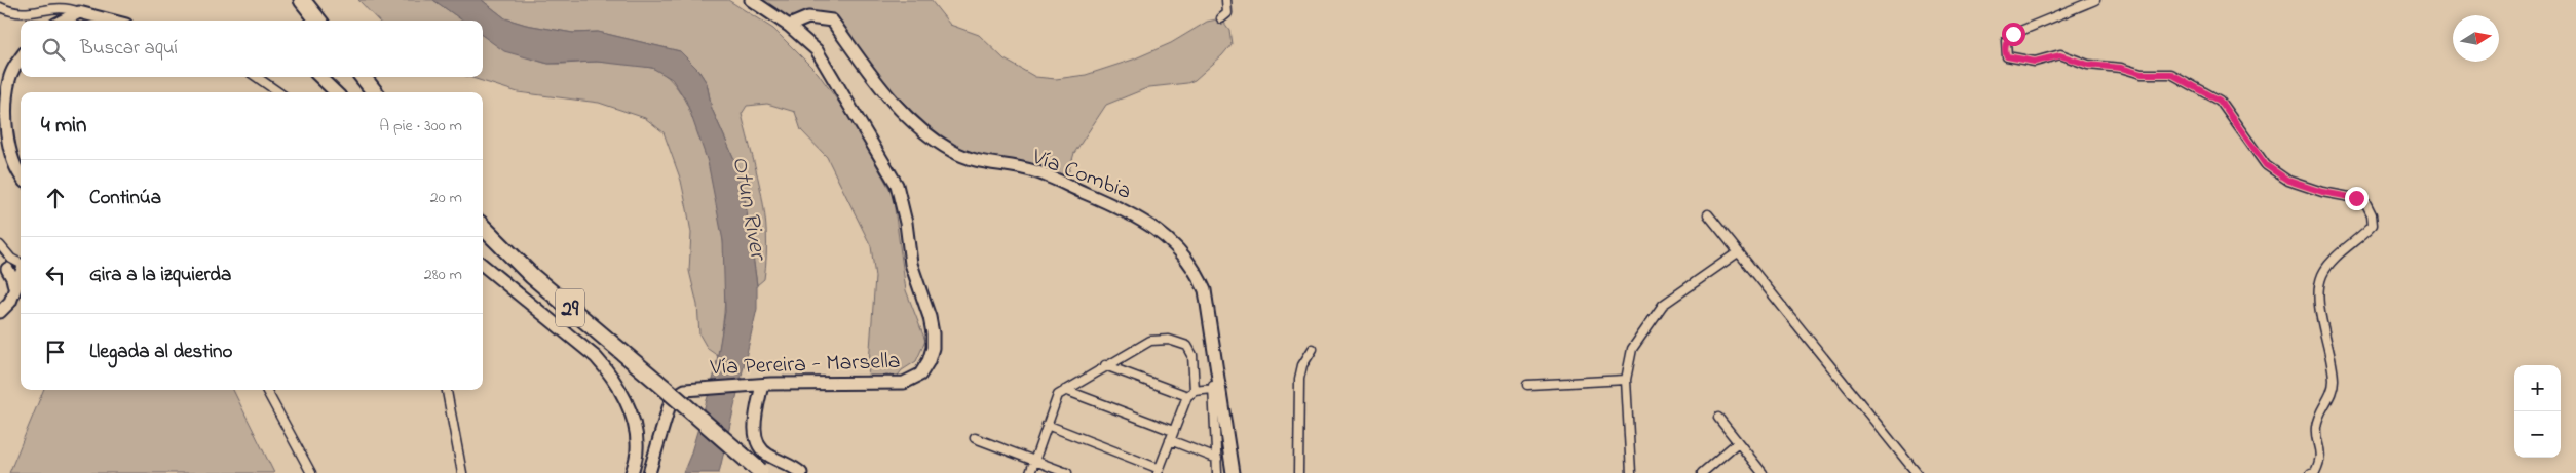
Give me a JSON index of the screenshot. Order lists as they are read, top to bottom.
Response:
{
  "streets": {
    "highway": ["29"],
    "main road": ["Vía Combia", "Vía Pereira - Marsella"]
  },
  "crossings": [
    ["Vía Combia", "Vía Pereira - Marsella"]
  ],
  "water": ["Otun River"],
  "north": "right",
  "page": {
    "search": "Buscar aquí",
    "heading": ["4 min", "A pie · 300 m"],
    "list": [
      ["Continúa", "20 m"],
      ["Gira a la izquierda", "280 m"],
      "Llegada al destino"
    ],
    "map_buttons": ["+", "−"]
  }
}
